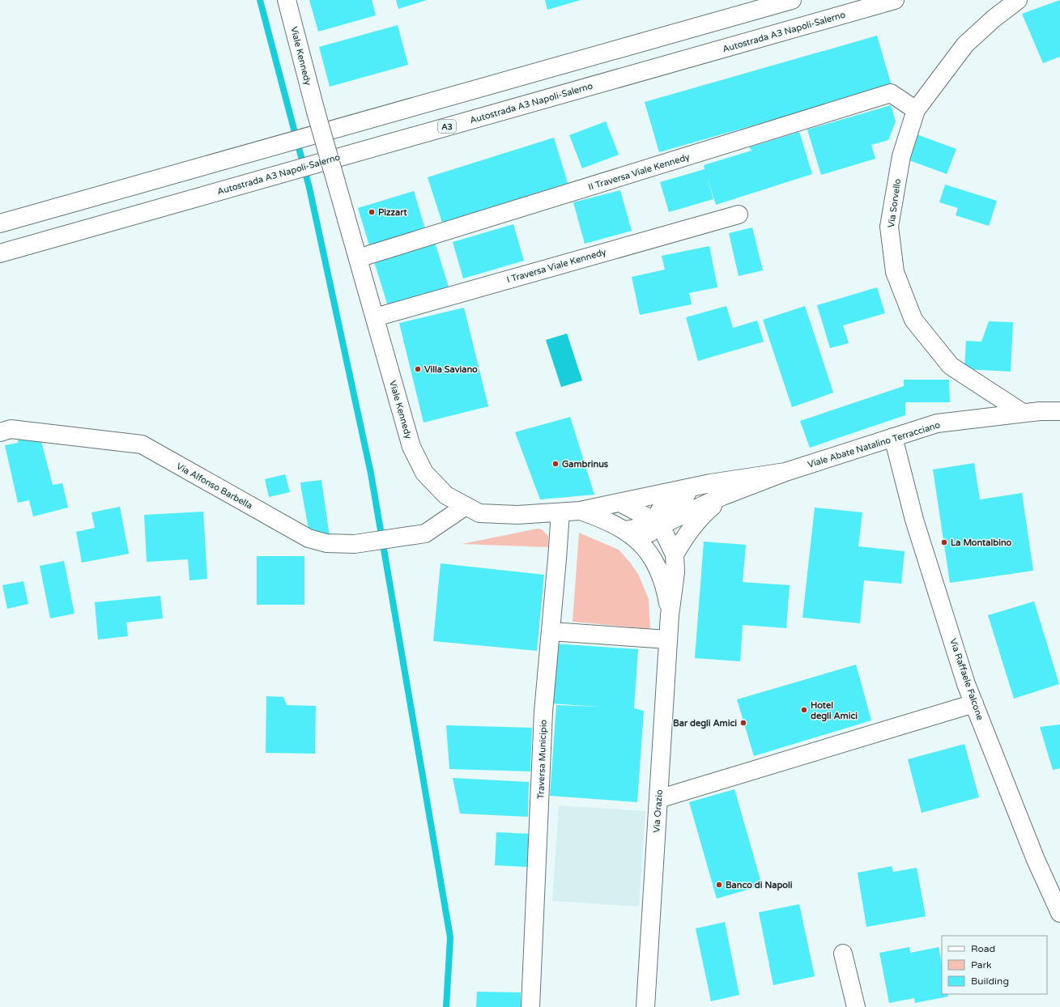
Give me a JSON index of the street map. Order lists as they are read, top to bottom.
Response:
{
  "streets": {
    "main road": [
      "Autostrada A3 Napoli-Salerno",
      "Viale Kennedy",
      "A3",
      "II Traversa Viale Kennedy",
      "Via Sorvello",
      "I Traversa Viale Kennedy",
      "Viale Abate Natalino Terracciano",
      "Via Alfonso Barbella",
      "Via Raffaele Falcone",
      "Traversa Municipio",
      "Via Orazio"
    ]
  },
  "crossings": [
    ["Viale Kennedy", "II Traversa Viale Kennedy"],
    ["Viale Kennedy", "I Traversa Viale Kennedy"],
    ["Viale Kennedy", "Via Alfonso Barbella"],
    ["Viale Kennedy", "Traversa Municipio"],
    ["II Traversa Viale Kennedy", "Via Sorvello"],
    ["Via Sorvello", "Viale Abate Natalino Terracciano"],
    ["Viale Abate Natalino Terracciano", "Via Raffaele Falcone"]
  ],
  "places": [
    "Pizzart",
    "Villa Saviano",
    "Gambrinus",
    "La Montalbino",
    "Hotel degli Amici",
    "Bar degli Amici",
    "Banco di Napoli"
  ],
  "legend": ["Road", "Park", "Building"]
}
